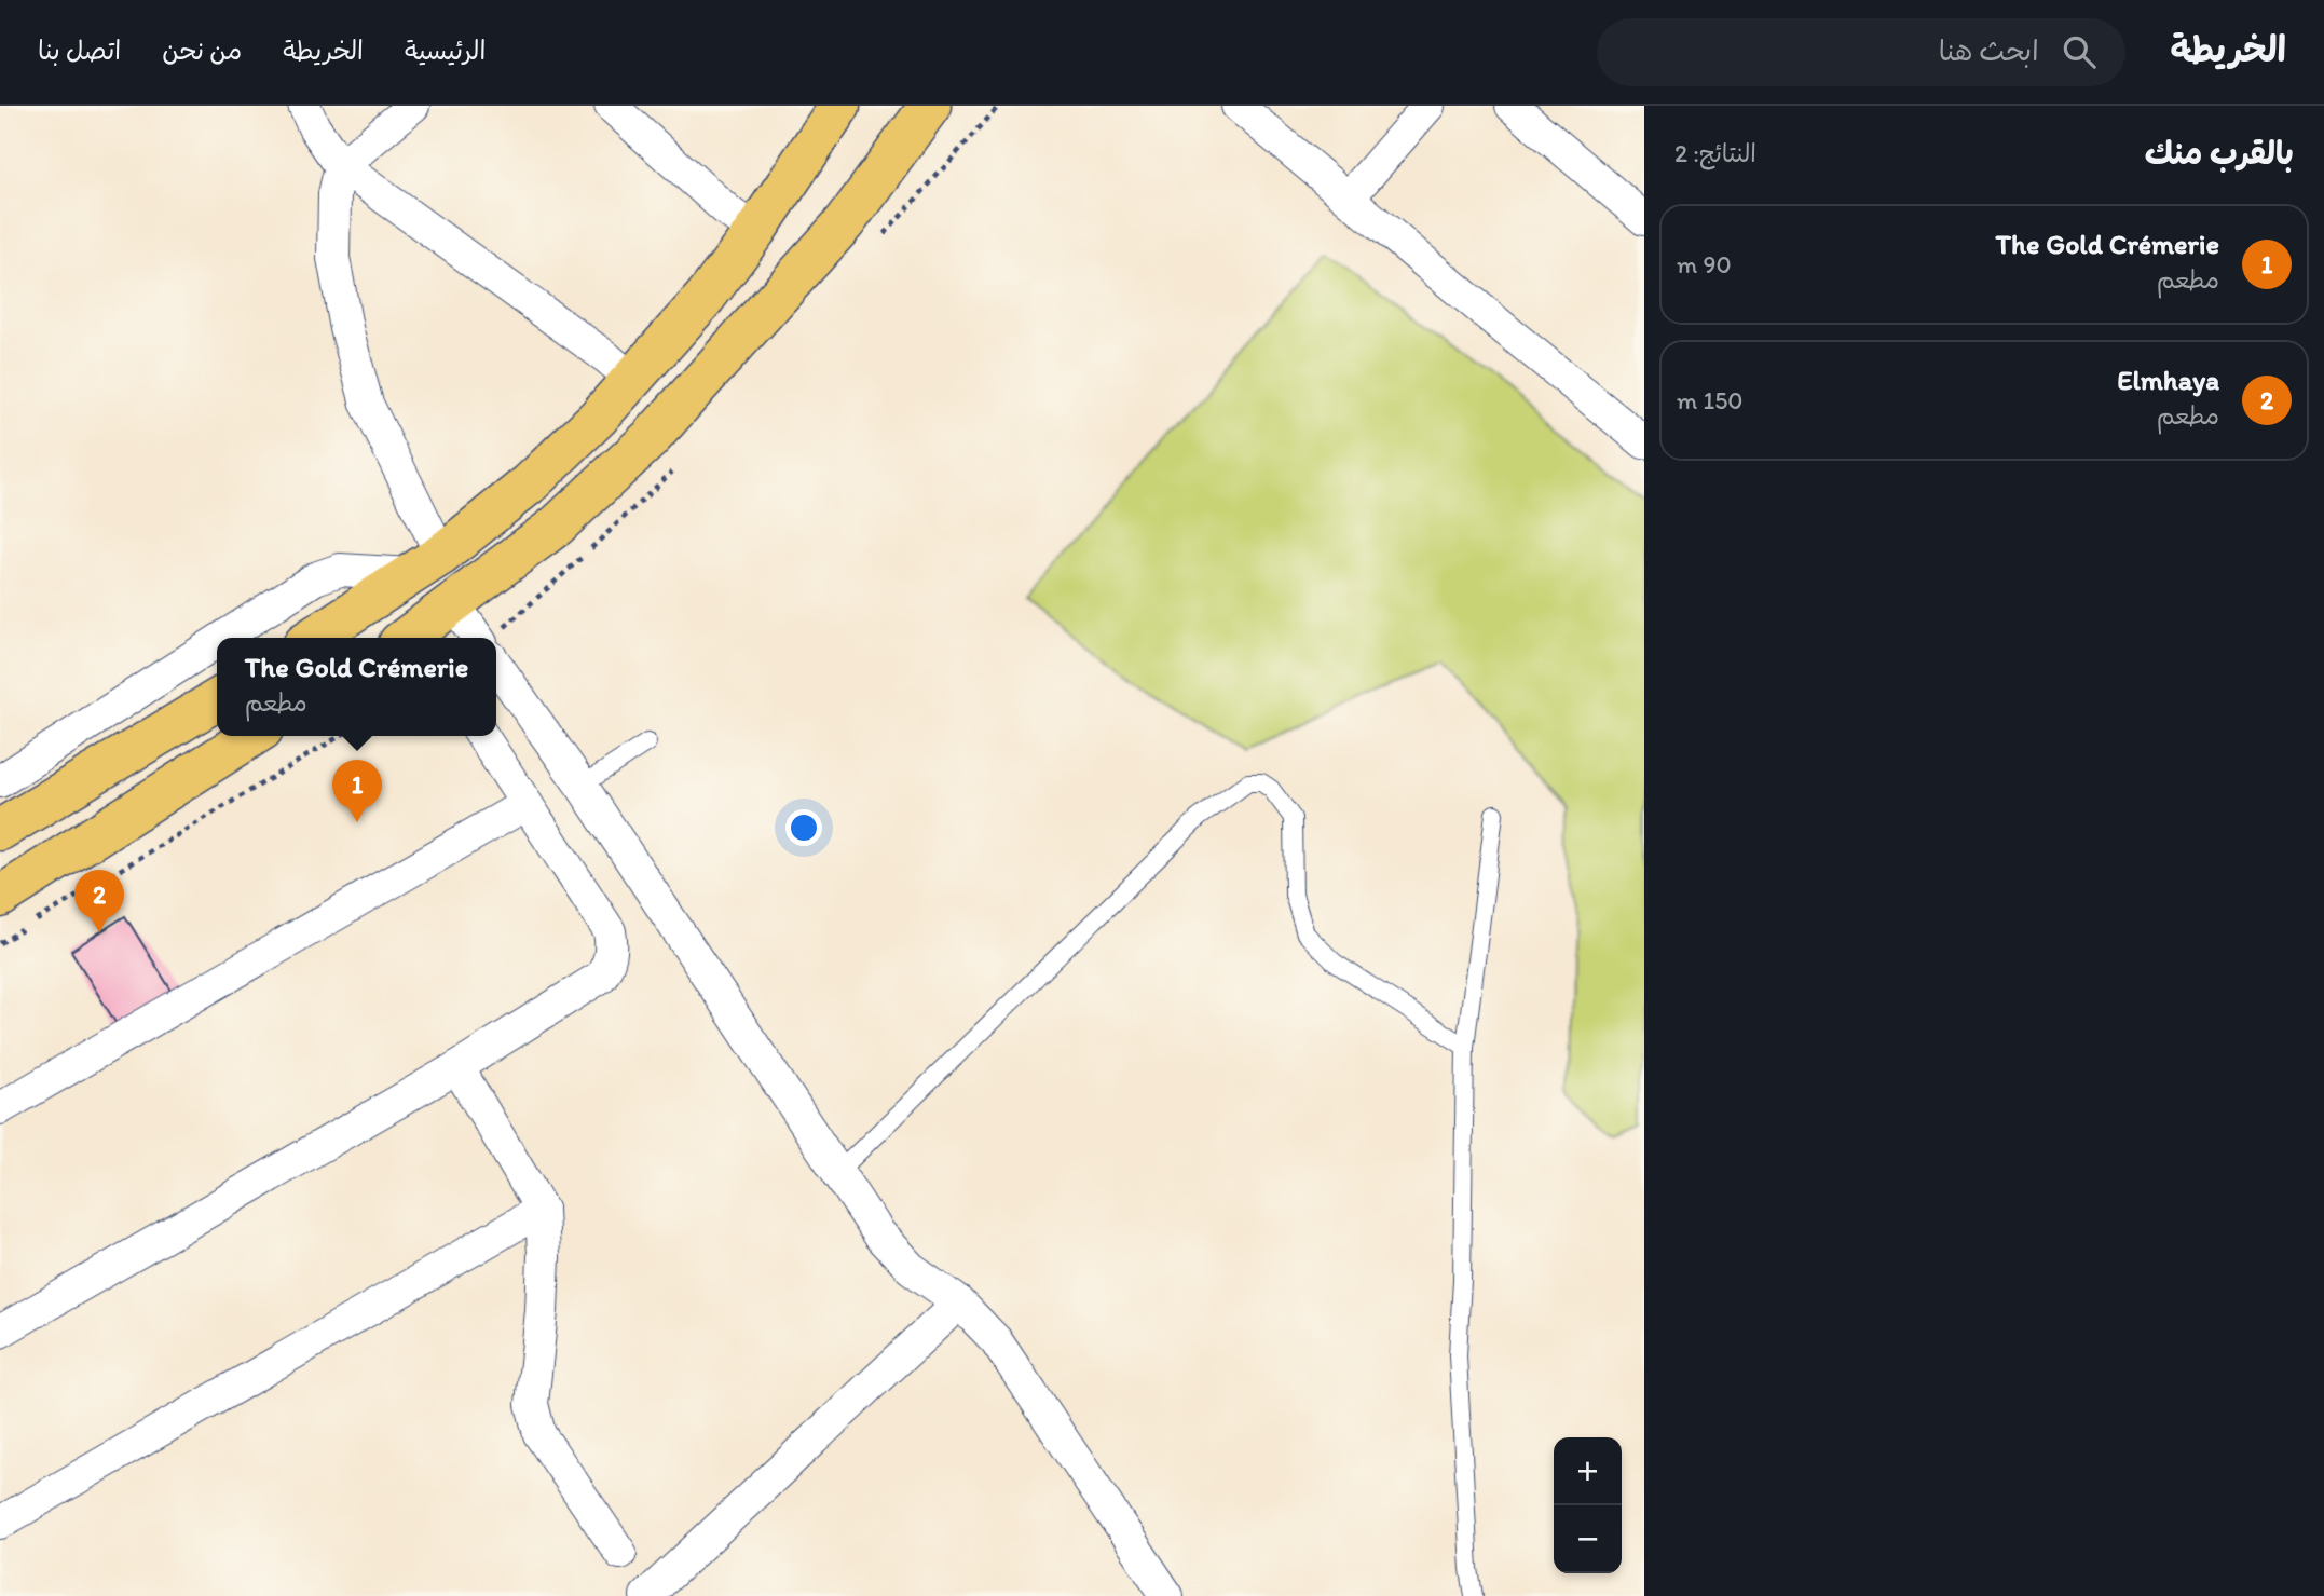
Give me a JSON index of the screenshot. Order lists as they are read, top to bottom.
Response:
{
  "page": {
    "header": "الخريطة",
    "search": "ابحث هنا",
    "nav": [
      "الرئيسية",
      "الخريطة",
      "من نحن",
      "اتصل بنا"
    ],
    "heading": ["بالقرب منك", "النتائج: 2"],
    "list": [
      {
        "mark": "1",
        "name": "The Gold Crémerie",
        "note": "مطعم",
        "value": "90 m"
      },
      {
        "mark": "2",
        "name": "Elmhaya",
        "note": "مطعم",
        "value": "150 m"
      }
    ],
    "popup": ["The Gold Crémerie", "مطعم"],
    "pins": ["1", "2"],
    "map_buttons": ["+", "−"]
  }
}
